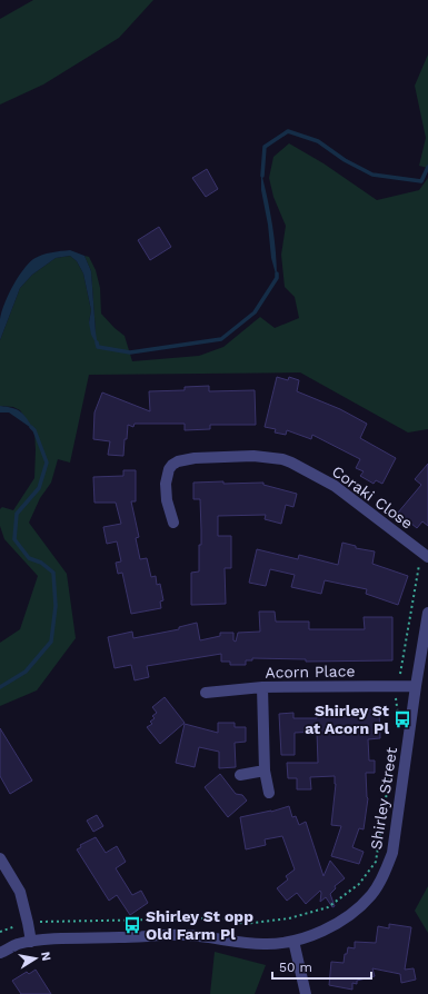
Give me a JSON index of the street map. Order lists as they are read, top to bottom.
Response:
{
  "streets": {
    "street": ["Coraki Close", "Acorn Place", "Shirley Street"]
  },
  "crossings": [
    ["Acorn Place", "Shirley Street"]
  ],
  "places": {
    "bus stop": ["Shirley St at Acorn Pl", "Shirley St opp Old Farm Pl"]
  },
  "scale_bar": "50 m",
  "north": "right"
}
